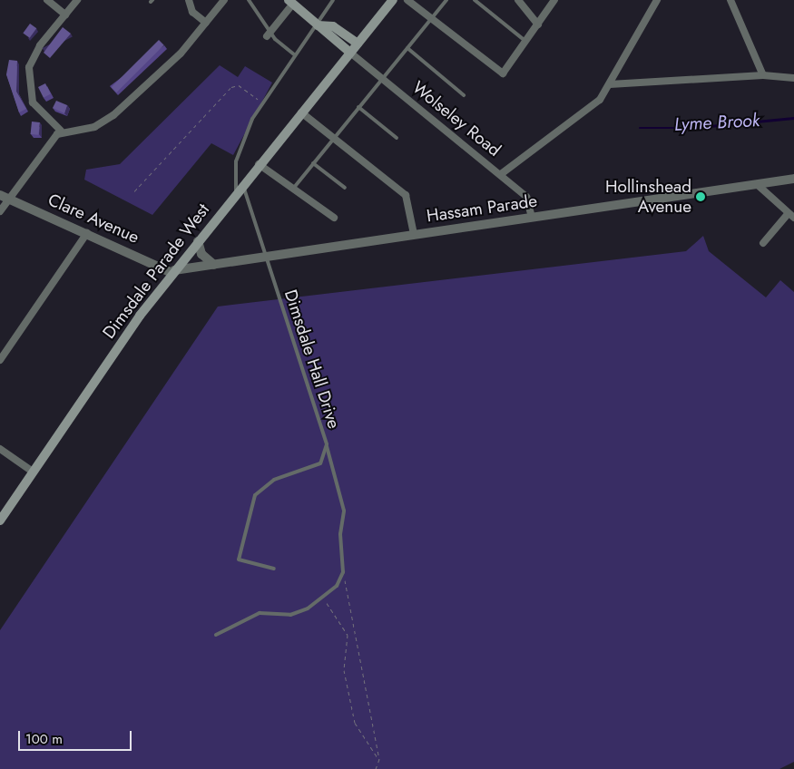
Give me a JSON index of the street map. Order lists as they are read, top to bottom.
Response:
{
  "streets": {
    "main road": ["Dimsdale Parade West"],
    "street": ["Wolseley Road", "Hassam Parade", "Clare Avenue"],
    "lane": ["Dimsdale Hall Drive"]
  },
  "crossings": [
    ["Wolseley Road", "Hassam Parade"],
    ["Wolseley Road", "Dimsdale Parade West"],
    ["Hassam Parade", "Clare Avenue"],
    ["Hassam Parade", "Dimsdale Parade West"],
    ["Hassam Parade", "Dimsdale Hall Drive"],
    ["Clare Avenue", "Dimsdale Parade West"],
    ["Dimsdale Parade West", "Dimsdale Hall Drive"]
  ],
  "water": ["Lyme Brook"],
  "places": ["Hollinshead Avenue"],
  "scale_bar": "100 m"
}
